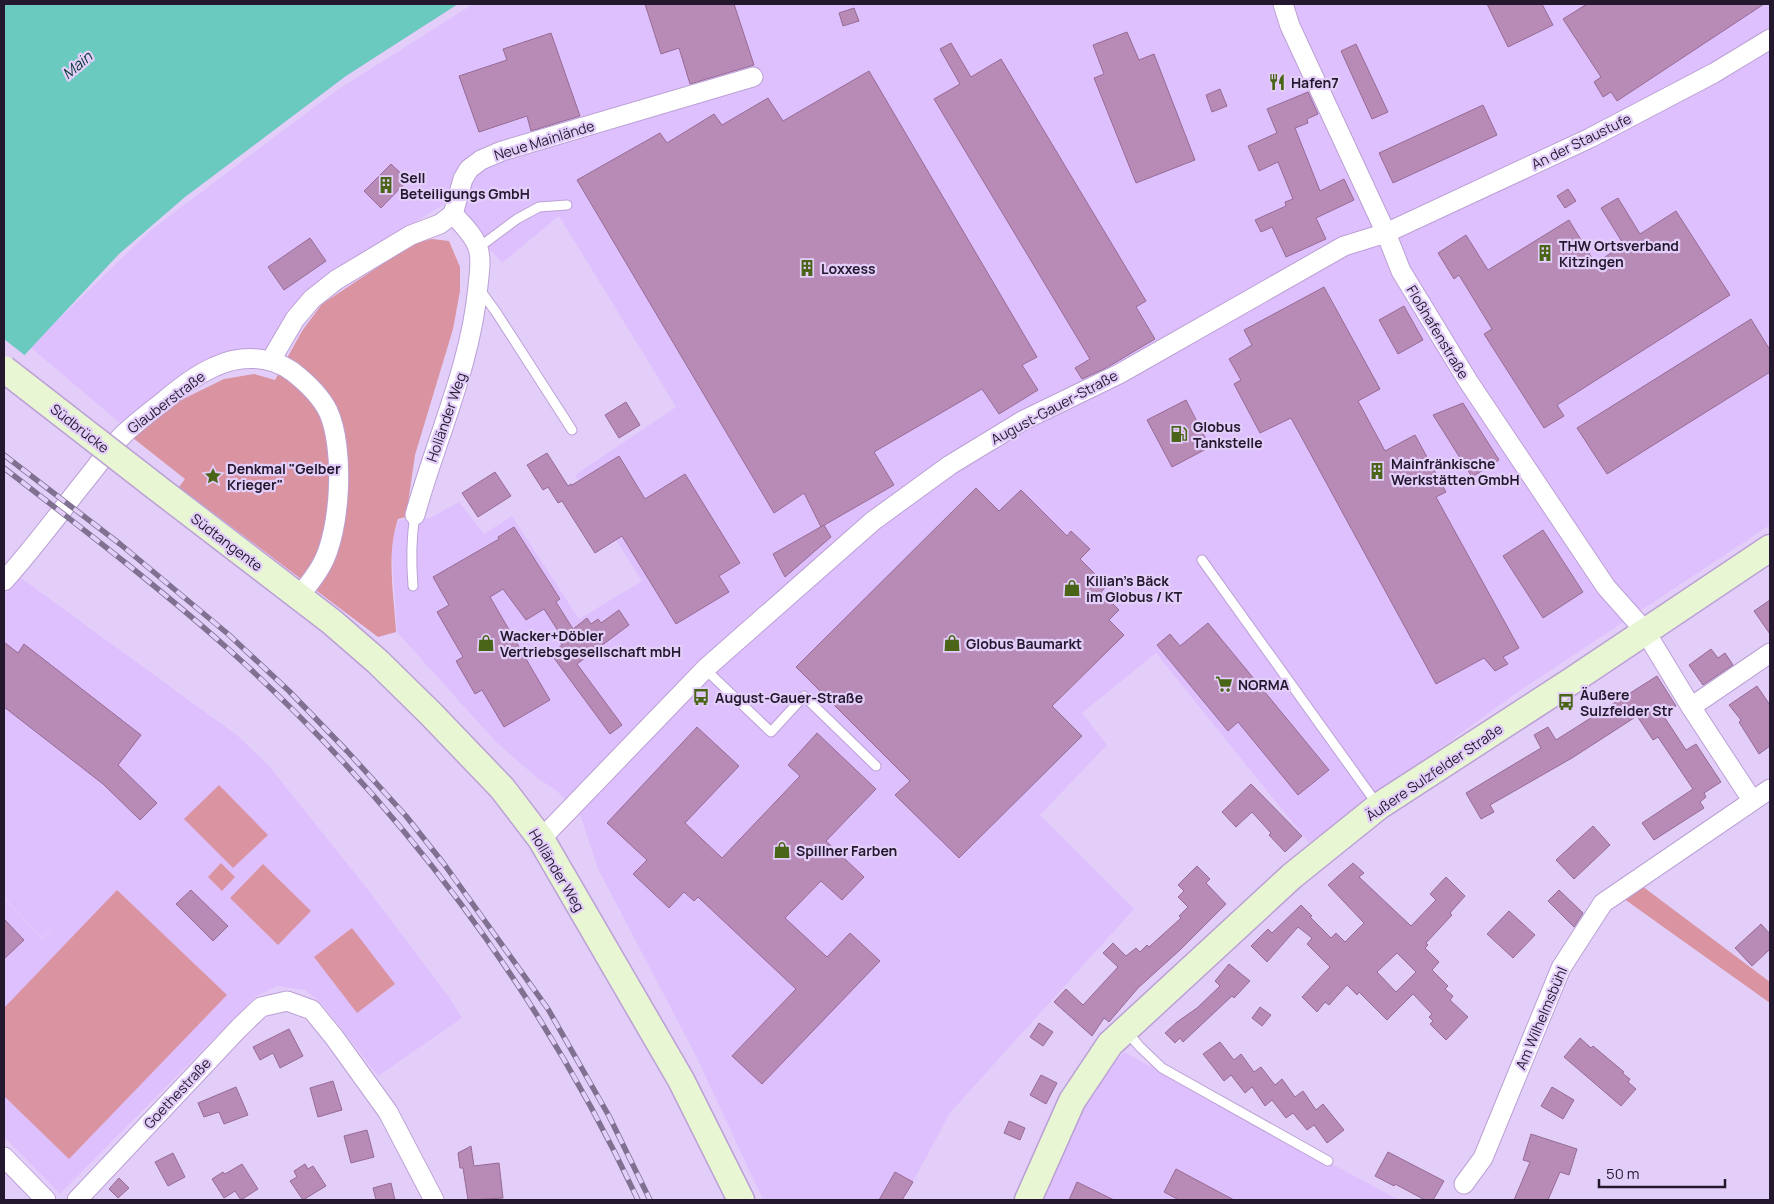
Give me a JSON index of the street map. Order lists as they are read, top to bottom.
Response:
{
  "streets": {
    "main road": [
      "Holländer Weg",
      "Südbrücke",
      "Südtangente",
      "Äußere Sulzfelder Straße"
    ],
    "street": [
      "Neue Mainlände",
      "An der Staustufe",
      "Floßhafenstraße",
      "Glauberstraße",
      "August-Gauer-Straße",
      "Am Wilhelmsbühl",
      "Goethestraße"
    ]
  },
  "crossings": [
    ["Neue Mainlände", "Holländer Weg"],
    ["An der Staustufe", "Floßhafenstraße"],
    ["An der Staustufe", "August-Gauer-Straße"],
    ["Floßhafenstraße", "August-Gauer-Straße"],
    ["Floßhafenstraße", "Äußere Sulzfelder Straße"],
    ["Floßhafenstraße", "Am Wilhelmsbühl"],
    ["Glauberstraße", "Holländer Weg"],
    ["Glauberstraße", "Südtangente"],
    ["August-Gauer-Straße", "Holländer Weg"],
    ["Holländer Weg", "Südtangente"],
    ["Südbrücke", "Südtangente"]
  ],
  "water": ["Main"],
  "places": {
    "restaurant": ["Hafen7"],
    "building": [
      "Sell Beteiligungs GmbH",
      "THW Ortsverband Kitzingen",
      "Loxxess",
      "Mainfränkische Werkstätten GmbH"
    ],
    "fuel station": ["Globus Tankstelle"],
    "place": ["Denkmal \"Gelber Krieger\""],
    "shop": [
      "Kilian's Bäck im Globus / KT",
      "Wacker+Döbler Vertriebsgesellschaft mbH",
      "Globus Baumarkt",
      "Spillner Farben"
    ],
    "supermarket": ["NORMA"],
    "bus stop": ["August-Gauer-Straße", "Äußere Sulzfelder Str"]
  },
  "scale_bar": "50 m"
}
